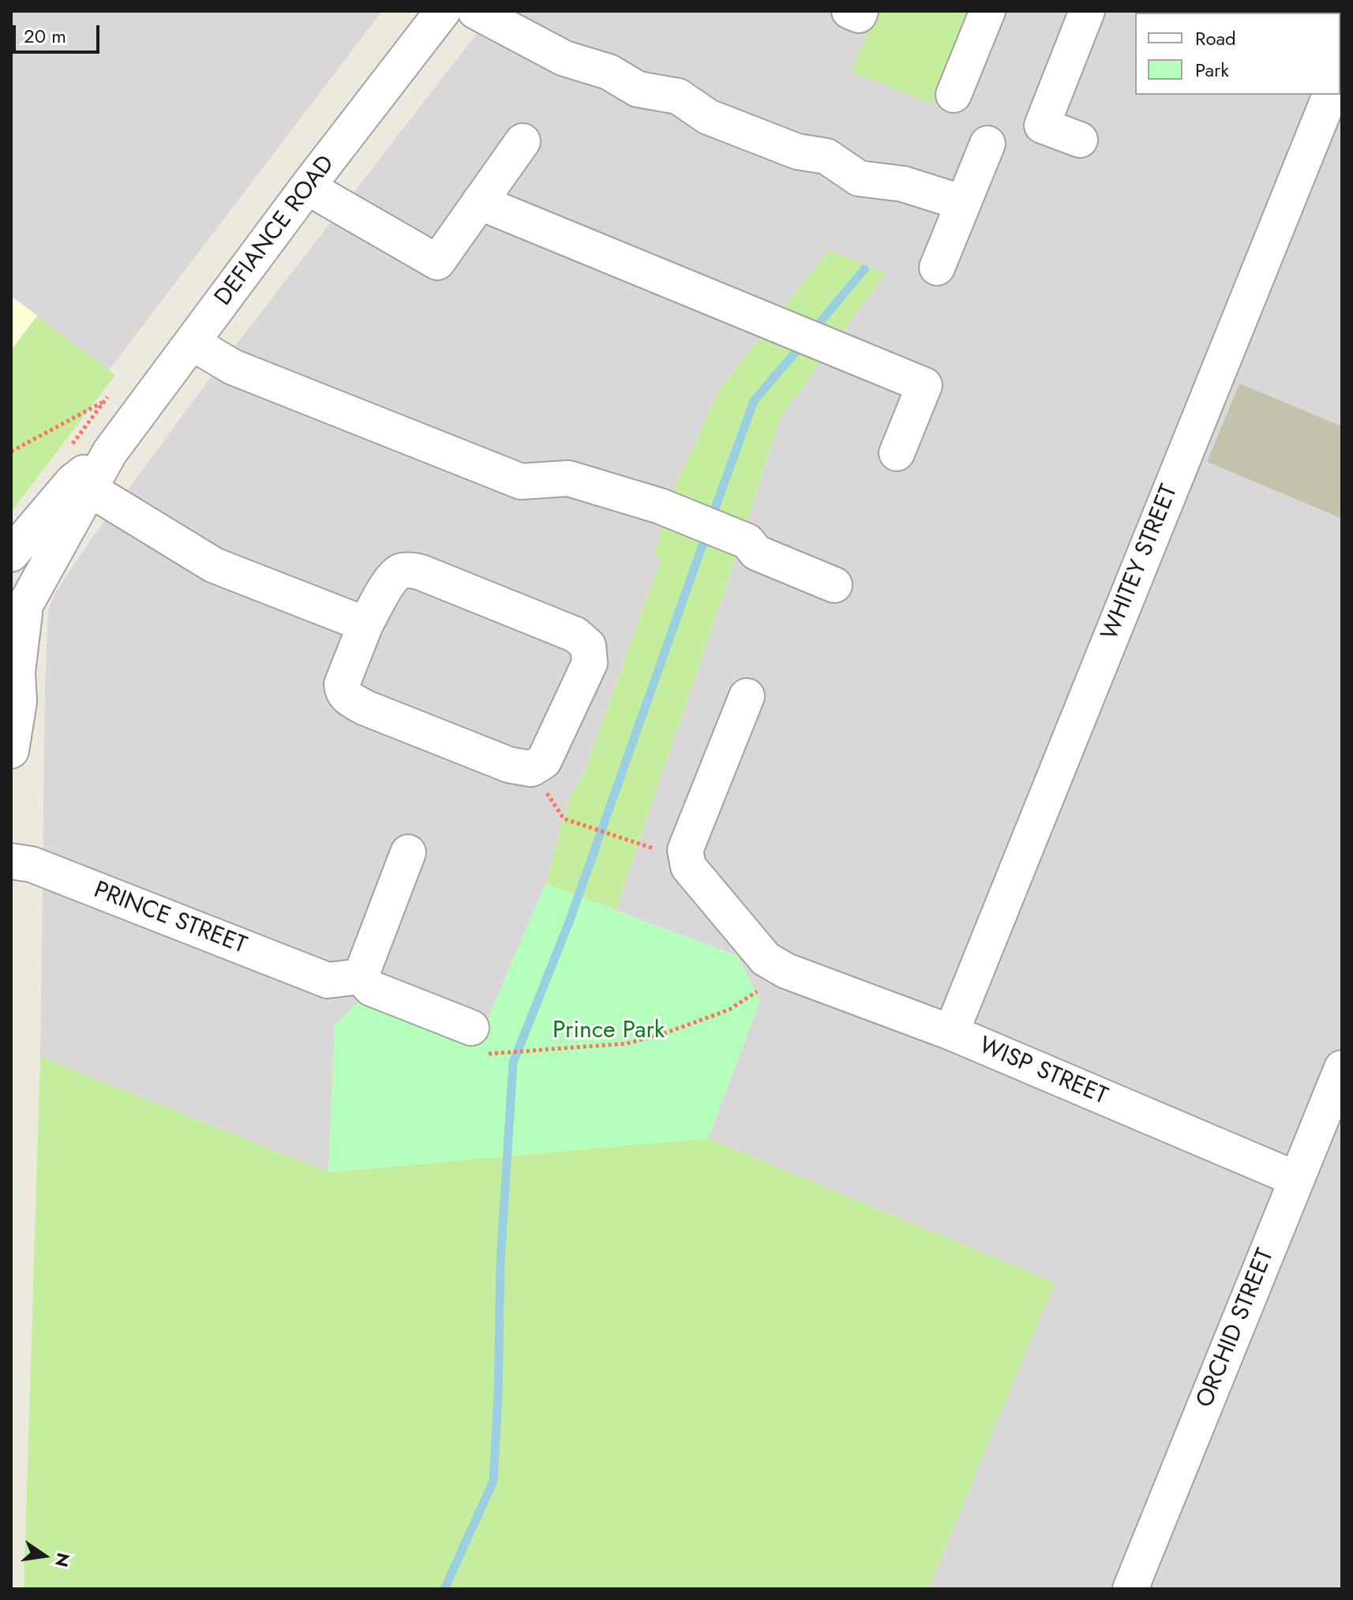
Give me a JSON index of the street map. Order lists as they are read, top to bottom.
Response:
{
  "streets": {
    "street": [
      "DEFIANCE ROAD",
      "WHITEY STREET",
      "PRINCE STREET",
      "WISP STREET",
      "ORCHID STREET"
    ]
  },
  "crossings": [
    ["WHITEY STREET", "WISP STREET"],
    ["WISP STREET", "ORCHID STREET"]
  ],
  "parks": ["Prince Park"],
  "legend": ["Road", "Park"],
  "scale_bar": "20 m",
  "north": "right"
}
